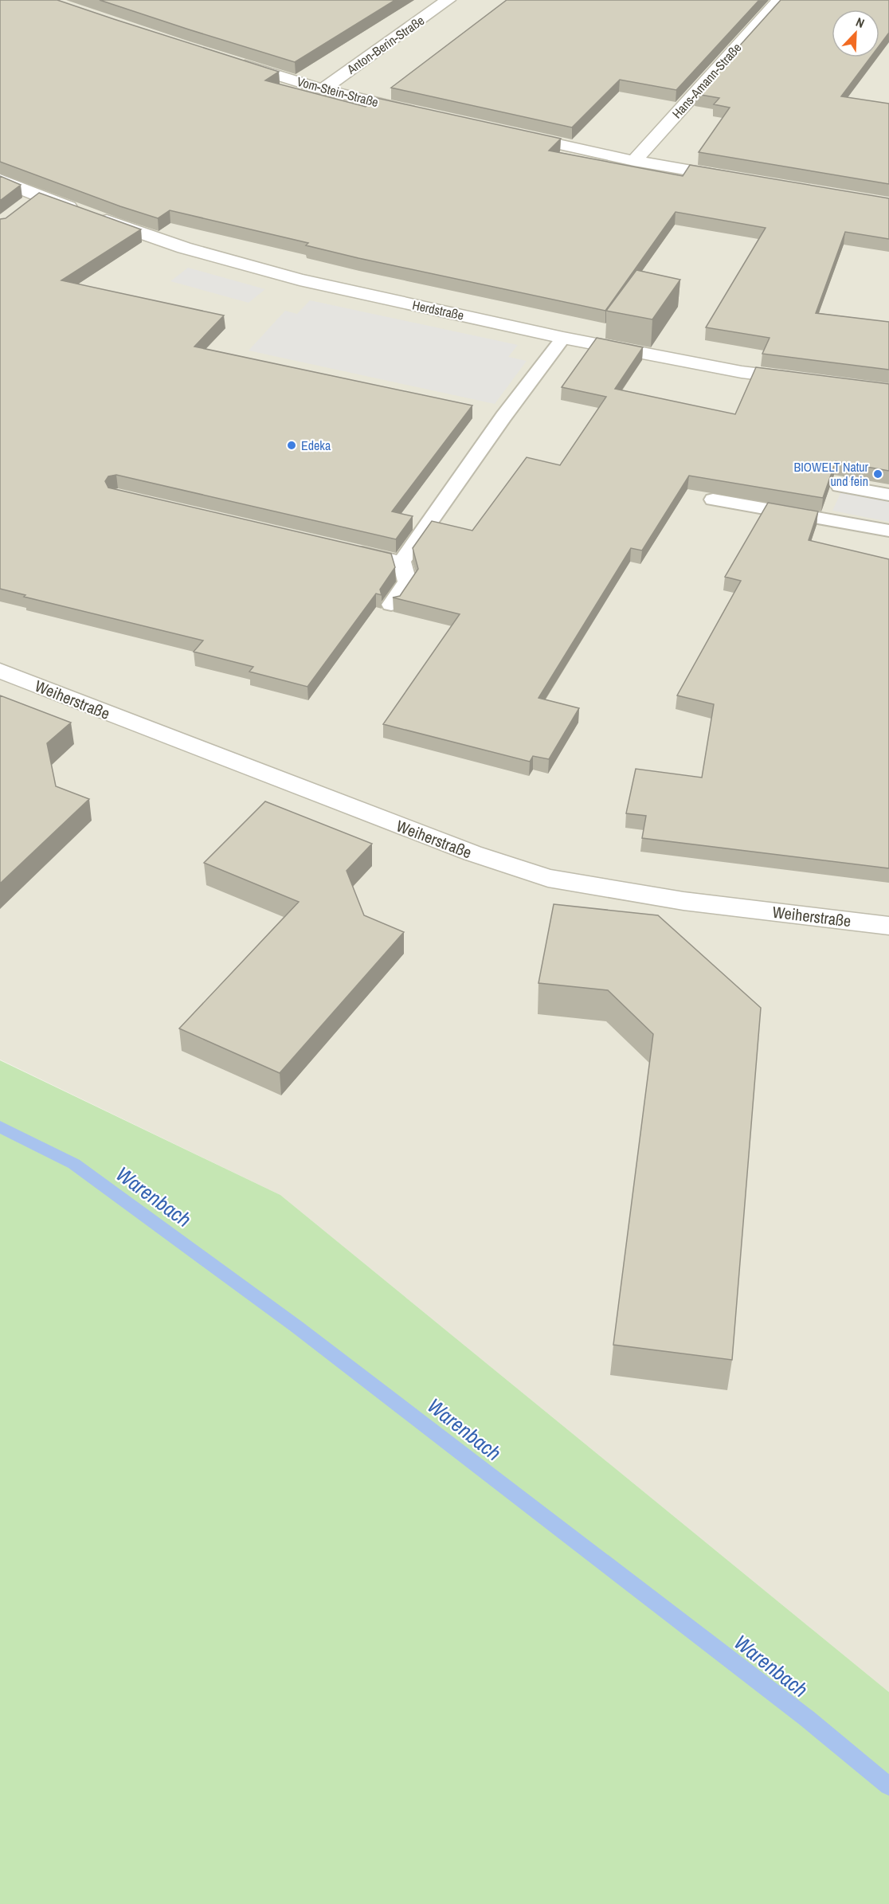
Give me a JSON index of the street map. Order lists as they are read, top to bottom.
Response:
{
  "streets": {
    "street": [
      "Anton-Berin-Straße",
      "Hans-Amann-Straße",
      "Vom-Stein-Straße",
      "Herdstraße",
      "Weiherstraße"
    ]
  },
  "crossings": [
    ["Anton-Berin-Straße", "Vom-Stein-Straße"]
  ],
  "water": ["Warenbach"],
  "places": ["Edeka", "BIOWELT Natur und fein"],
  "north": "top right"
}
